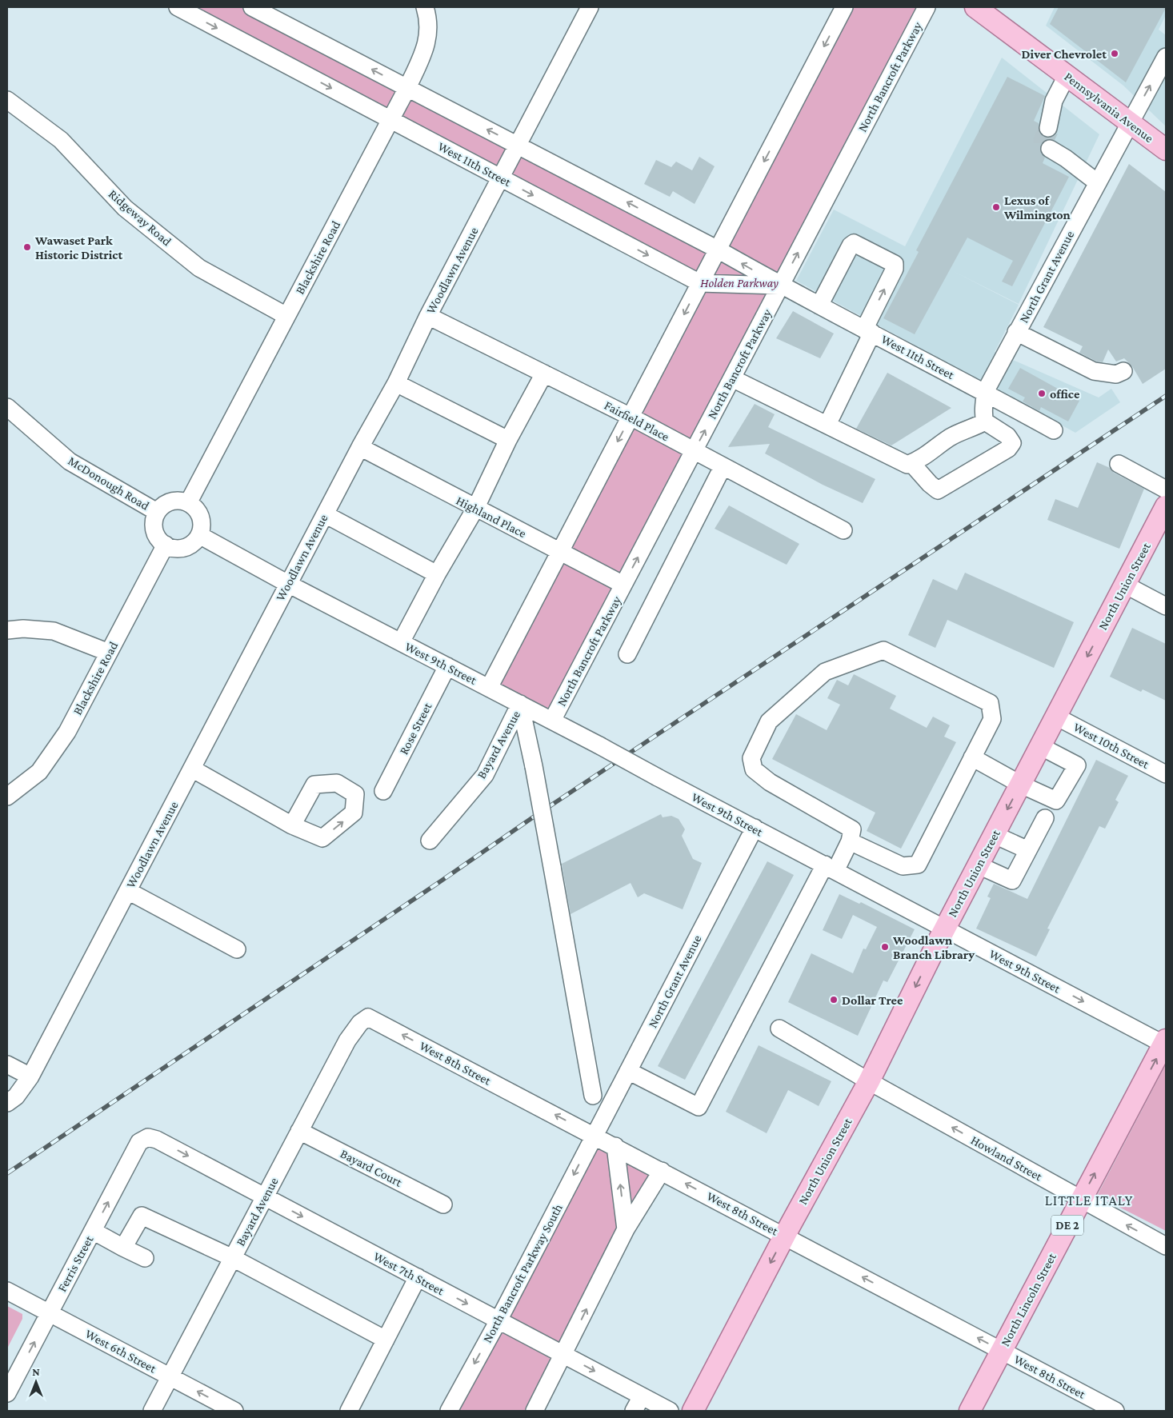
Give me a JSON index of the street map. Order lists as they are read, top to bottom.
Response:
{
  "streets": {
    "main road": [
      "Pennsylvania Avenue",
      "North Union Street",
      "DE 2",
      "North Lincoln Street"
    ],
    "street": [
      "North Bancroft Parkway",
      "West 11th Street",
      "Ridgeway Road",
      "Blackshire Road",
      "Woodlawn Avenue",
      "North Grant Avenue",
      "Fairfield Place",
      "McDonough Road",
      "Highland Place",
      "West 9th Street",
      "Rose Street",
      "Bayard Avenue",
      "West 10th Street",
      "West 8th Street",
      "Howland Street",
      "Bayard Court",
      "Ferris Street",
      "West 7th Street",
      "North Bancroft Parkway South",
      "West 6th Street"
    ]
  },
  "crossings": [
    ["North Bancroft Parkway", "West 11th Street"],
    ["North Bancroft Parkway", "Fairfield Place"],
    ["North Bancroft Parkway", "Highland Place"],
    ["North Bancroft Parkway", "West 9th Street"],
    ["Pennsylvania Avenue", "North Grant Avenue"],
    ["West 11th Street", "Blackshire Road"],
    ["West 11th Street", "Woodlawn Avenue"],
    ["West 11th Street", "North Grant Avenue"],
    ["Ridgeway Road", "Blackshire Road"],
    ["Blackshire Road", "McDonough Road"],
    ["Woodlawn Avenue", "Fairfield Place"],
    ["Woodlawn Avenue", "Highland Place"],
    ["Woodlawn Avenue", "West 9th Street"],
    ["North Grant Avenue", "West 9th Street"],
    ["North Grant Avenue", "West 8th Street"],
    ["North Grant Avenue", "North Bancroft Parkway South"],
    ["North Union Street", "West 9th Street"],
    ["North Union Street", "West 10th Street"],
    ["North Union Street", "West 8th Street"],
    ["North Union Street", "Howland Street"],
    ["West 9th Street", "Rose Street"],
    ["West 9th Street", "Bayard Avenue"],
    ["West 9th Street", "North Lincoln Street"],
    ["Bayard Avenue", "West 8th Street"],
    ["Bayard Avenue", "Bayard Court"],
    ["Bayard Avenue", "West 7th Street"],
    ["Bayard Avenue", "West 6th Street"],
    ["West 8th Street", "North Bancroft Parkway South"],
    ["West 8th Street", "North Lincoln Street"],
    ["Howland Street", "North Lincoln Street"],
    ["Ferris Street", "West 7th Street"],
    ["Ferris Street", "West 6th Street"],
    ["West 7th Street", "North Bancroft Parkway South"]
  ],
  "one_way": [
    "North Union Street",
    "West 8th Street",
    "Howland Street",
    "Ferris Street",
    "North Lincoln Street"
  ],
  "districts": ["LITTLE ITALY"],
  "parks": ["Holden Parkway"],
  "places": [
    "Diver Chevrolet",
    "Lexus of Wilmington",
    "Wawaset Park Historic District",
    "office",
    "Woodlawn Branch Library",
    "Dollar Tree"
  ],
  "north": "top"
}
